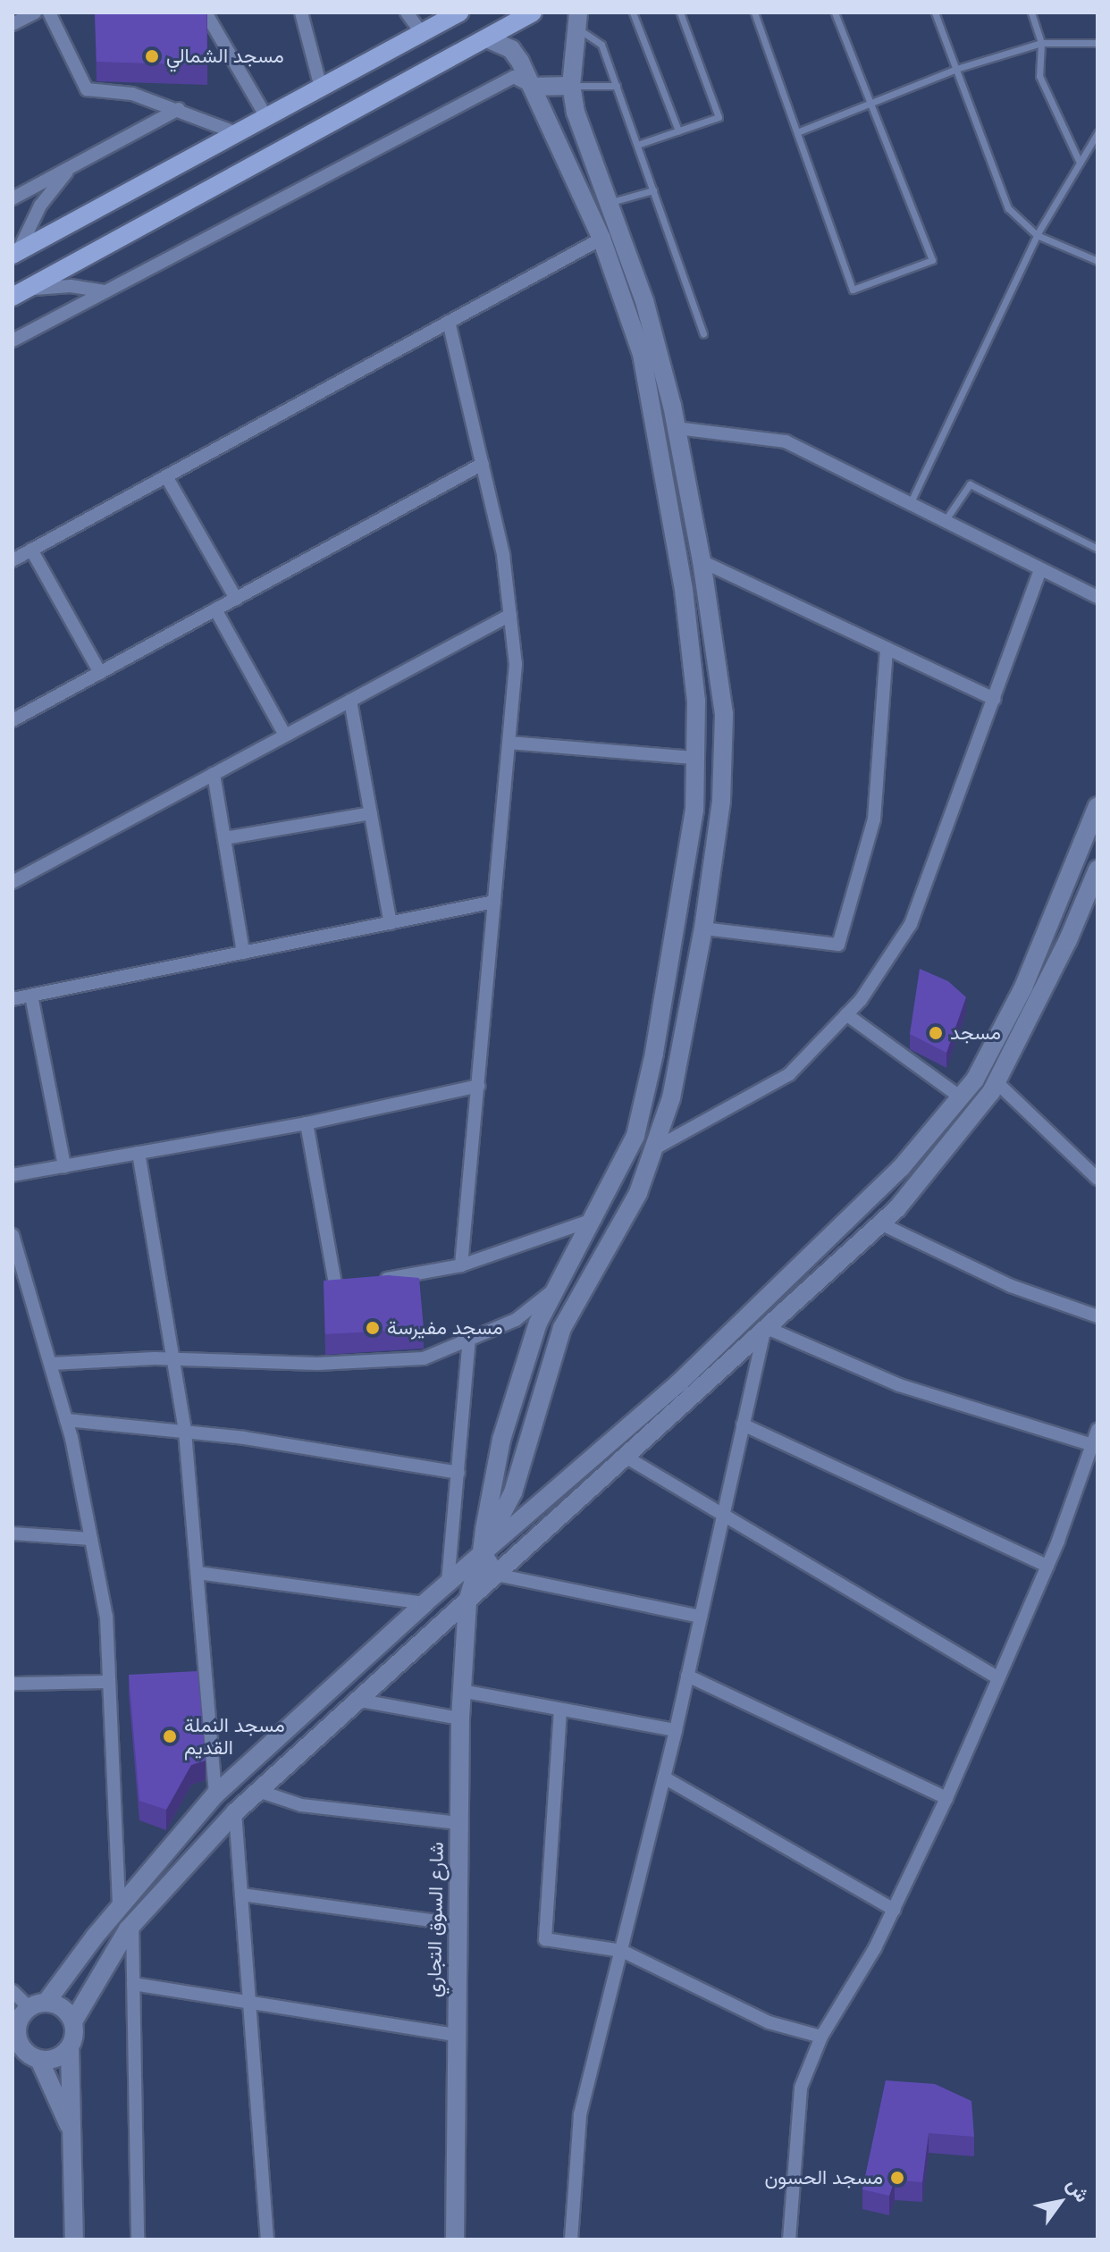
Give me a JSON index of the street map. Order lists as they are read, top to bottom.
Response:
{
  "streets": {
    "street": ["شارع السوق التجاري"]
  },
  "places": [
    "مسجد الشمالي",
    "مسجد",
    "مسجد مفيرسة",
    "مسجد النملة القديم",
    "مسجد الحسون"
  ],
  "north": "top right"
}
